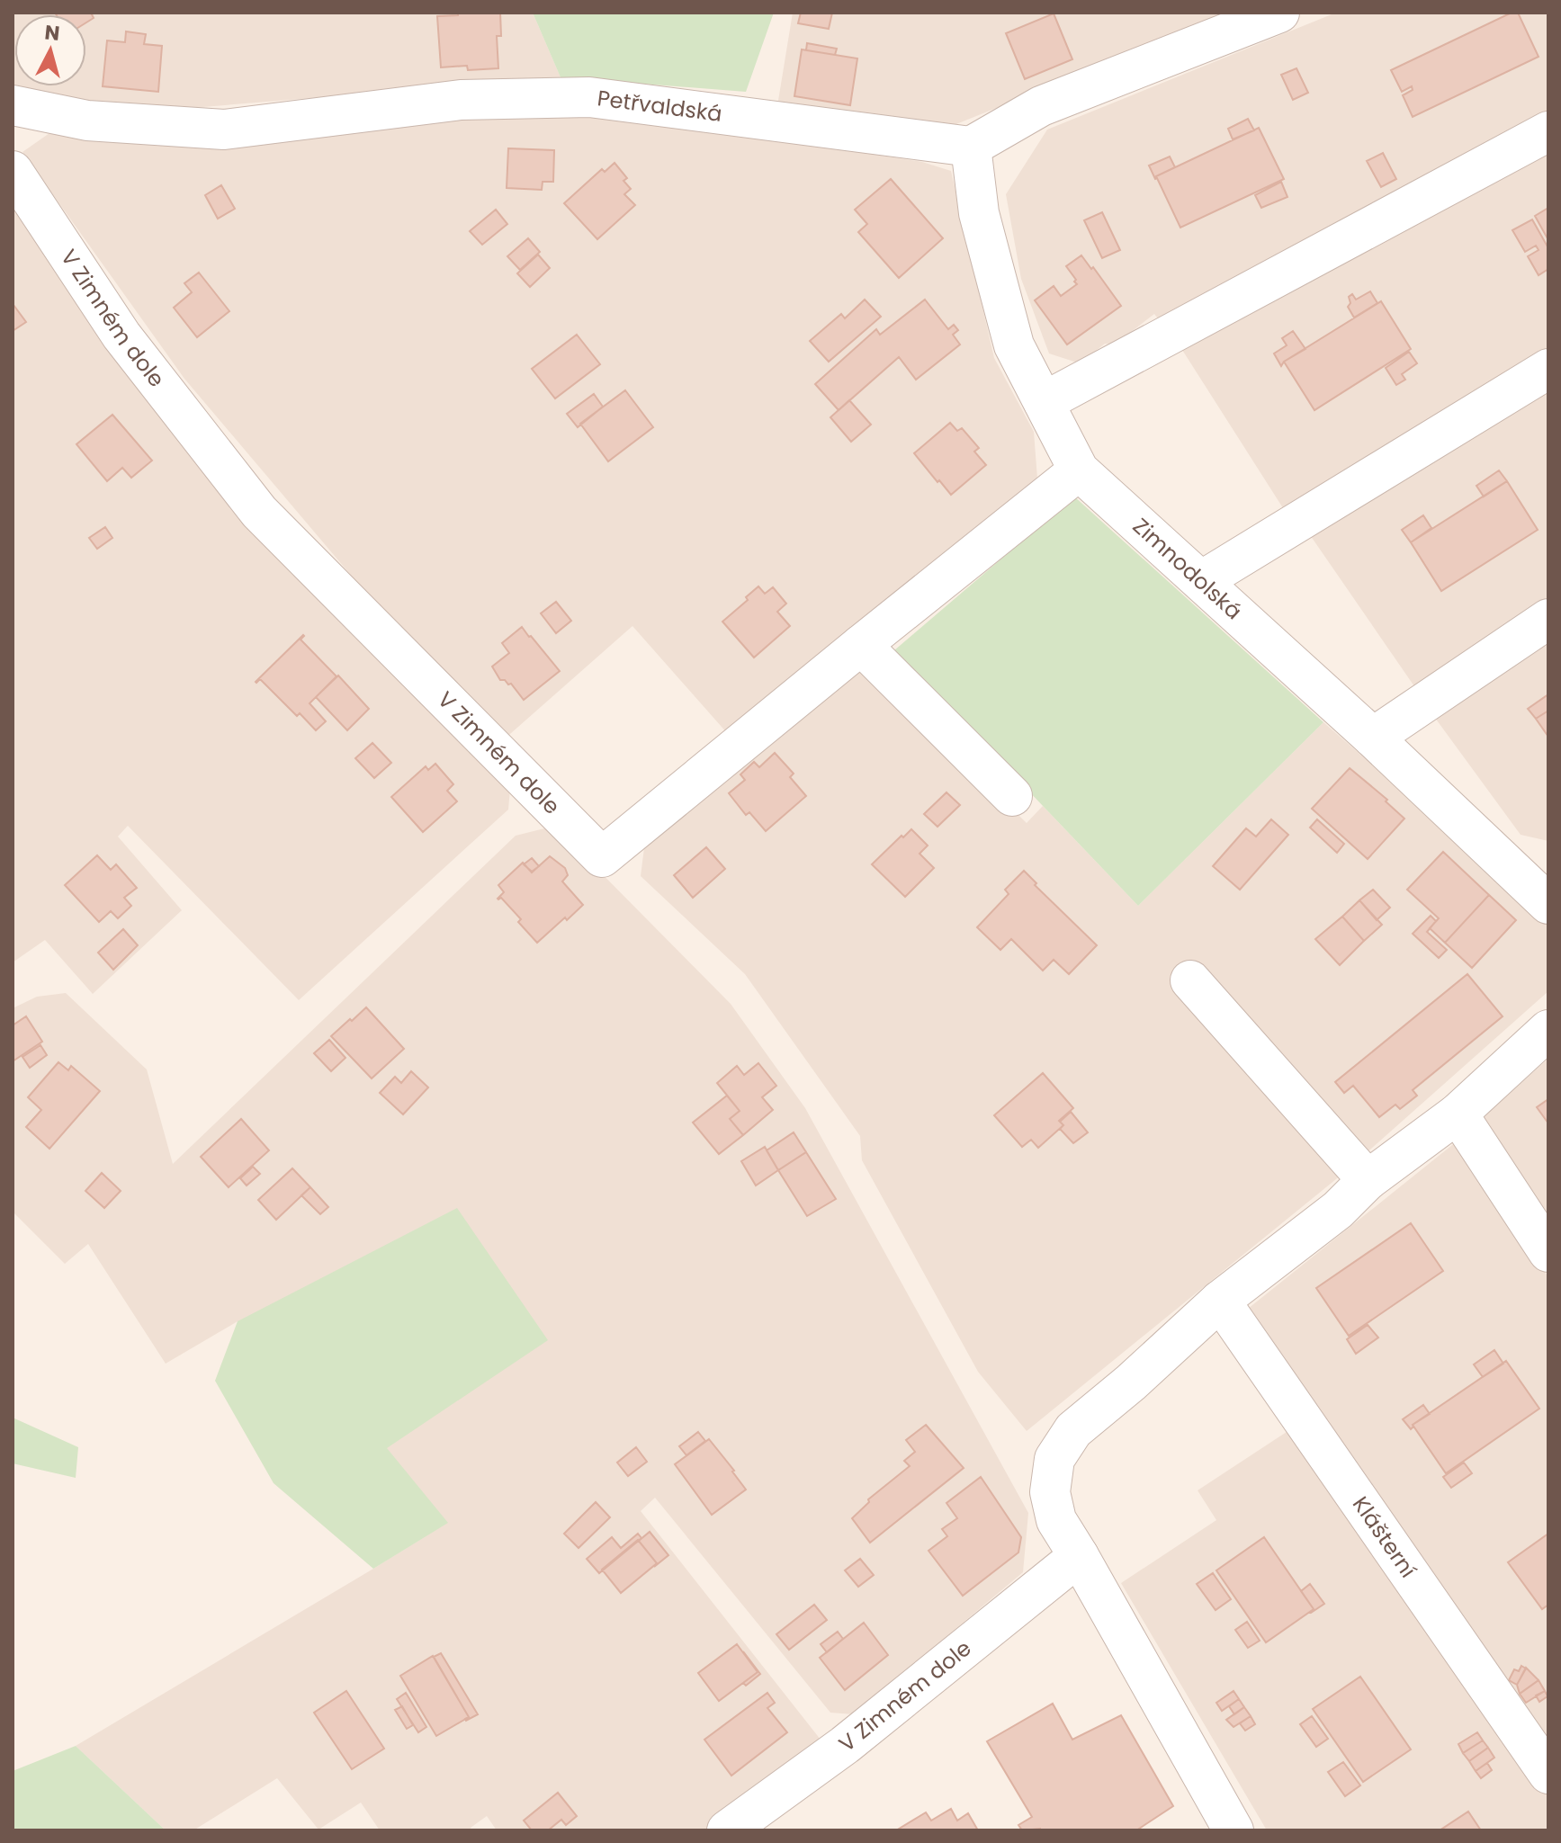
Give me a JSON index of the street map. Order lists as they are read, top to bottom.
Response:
{
  "streets": {
    "street": [
      "Petřvaldská",
      "V Zimném dole",
      "Zimnodolská",
      "Klášterní"
    ]
  },
  "crossings": [
    ["Petřvaldská", "Zimnodolská"],
    ["V Zimném dole", "Zimnodolská"]
  ],
  "north": "top"
}
